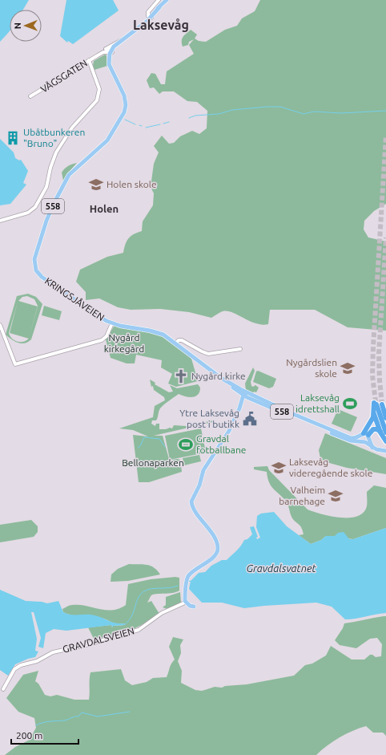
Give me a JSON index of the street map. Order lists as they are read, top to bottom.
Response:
{
  "streets": {
    "main road": ["558", "KRINGSJÅVEIEN"],
    "street": ["VÅGSGATEN", "GRAVDALSVEIEN"]
  },
  "crossings": [
    ["VÅGSGATEN", "KRINGSJÅVEIEN"],
    ["558", "KRINGSJÅVEIEN"]
  ],
  "districts": ["Laksevåg", "Holen"],
  "water": ["Gravdalsvatnet"],
  "parks": ["Nygård kirkegård", "Bellonaparken"],
  "places": {
    "building": ["Ubåtbunkeren \"Bruno\""],
    "school or university": [
      "Holen skole",
      "Nygårdslien skole",
      "Laksevåg videregående skole",
      "Valheim barnehage"
    ],
    "church": ["Nygård kirke"],
    "sports": ["Laksevåg idrettshall", "Gravdal fotballbane"],
    "public building": ["Ytre Laksevåg post i butikk"]
  },
  "scale_bar": "200 m",
  "north": "left"
}
